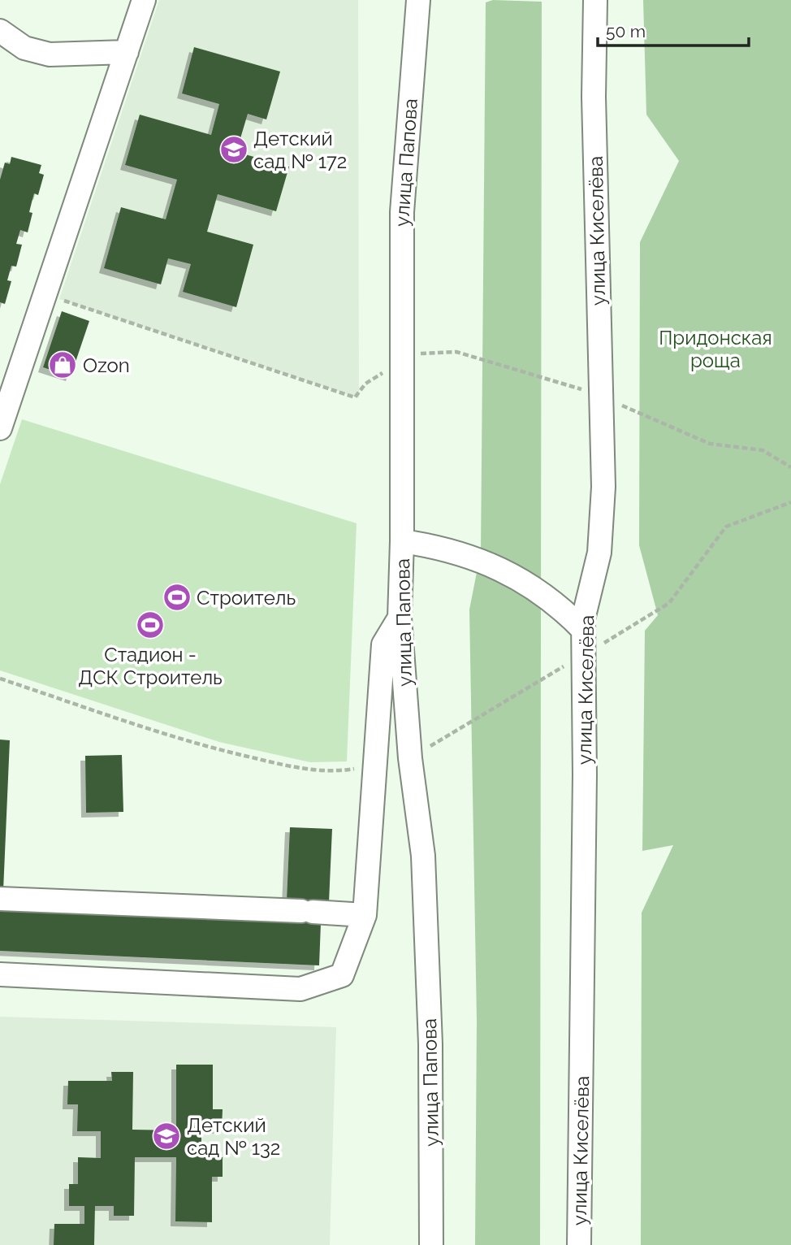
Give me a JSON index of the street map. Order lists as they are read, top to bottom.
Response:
{
  "streets": {
    "street": ["улица Папова", "улица Киселёва"]
  },
  "parks": ["Придонская роща"],
  "places": {
    "school or university": ["Детский сад № 172", "Детский сад № 132"],
    "shop": ["Ozon"],
    "sports": ["Строитель", "Стадион - ДСК Строитель"]
  },
  "scale_bar": "50 m"
}
